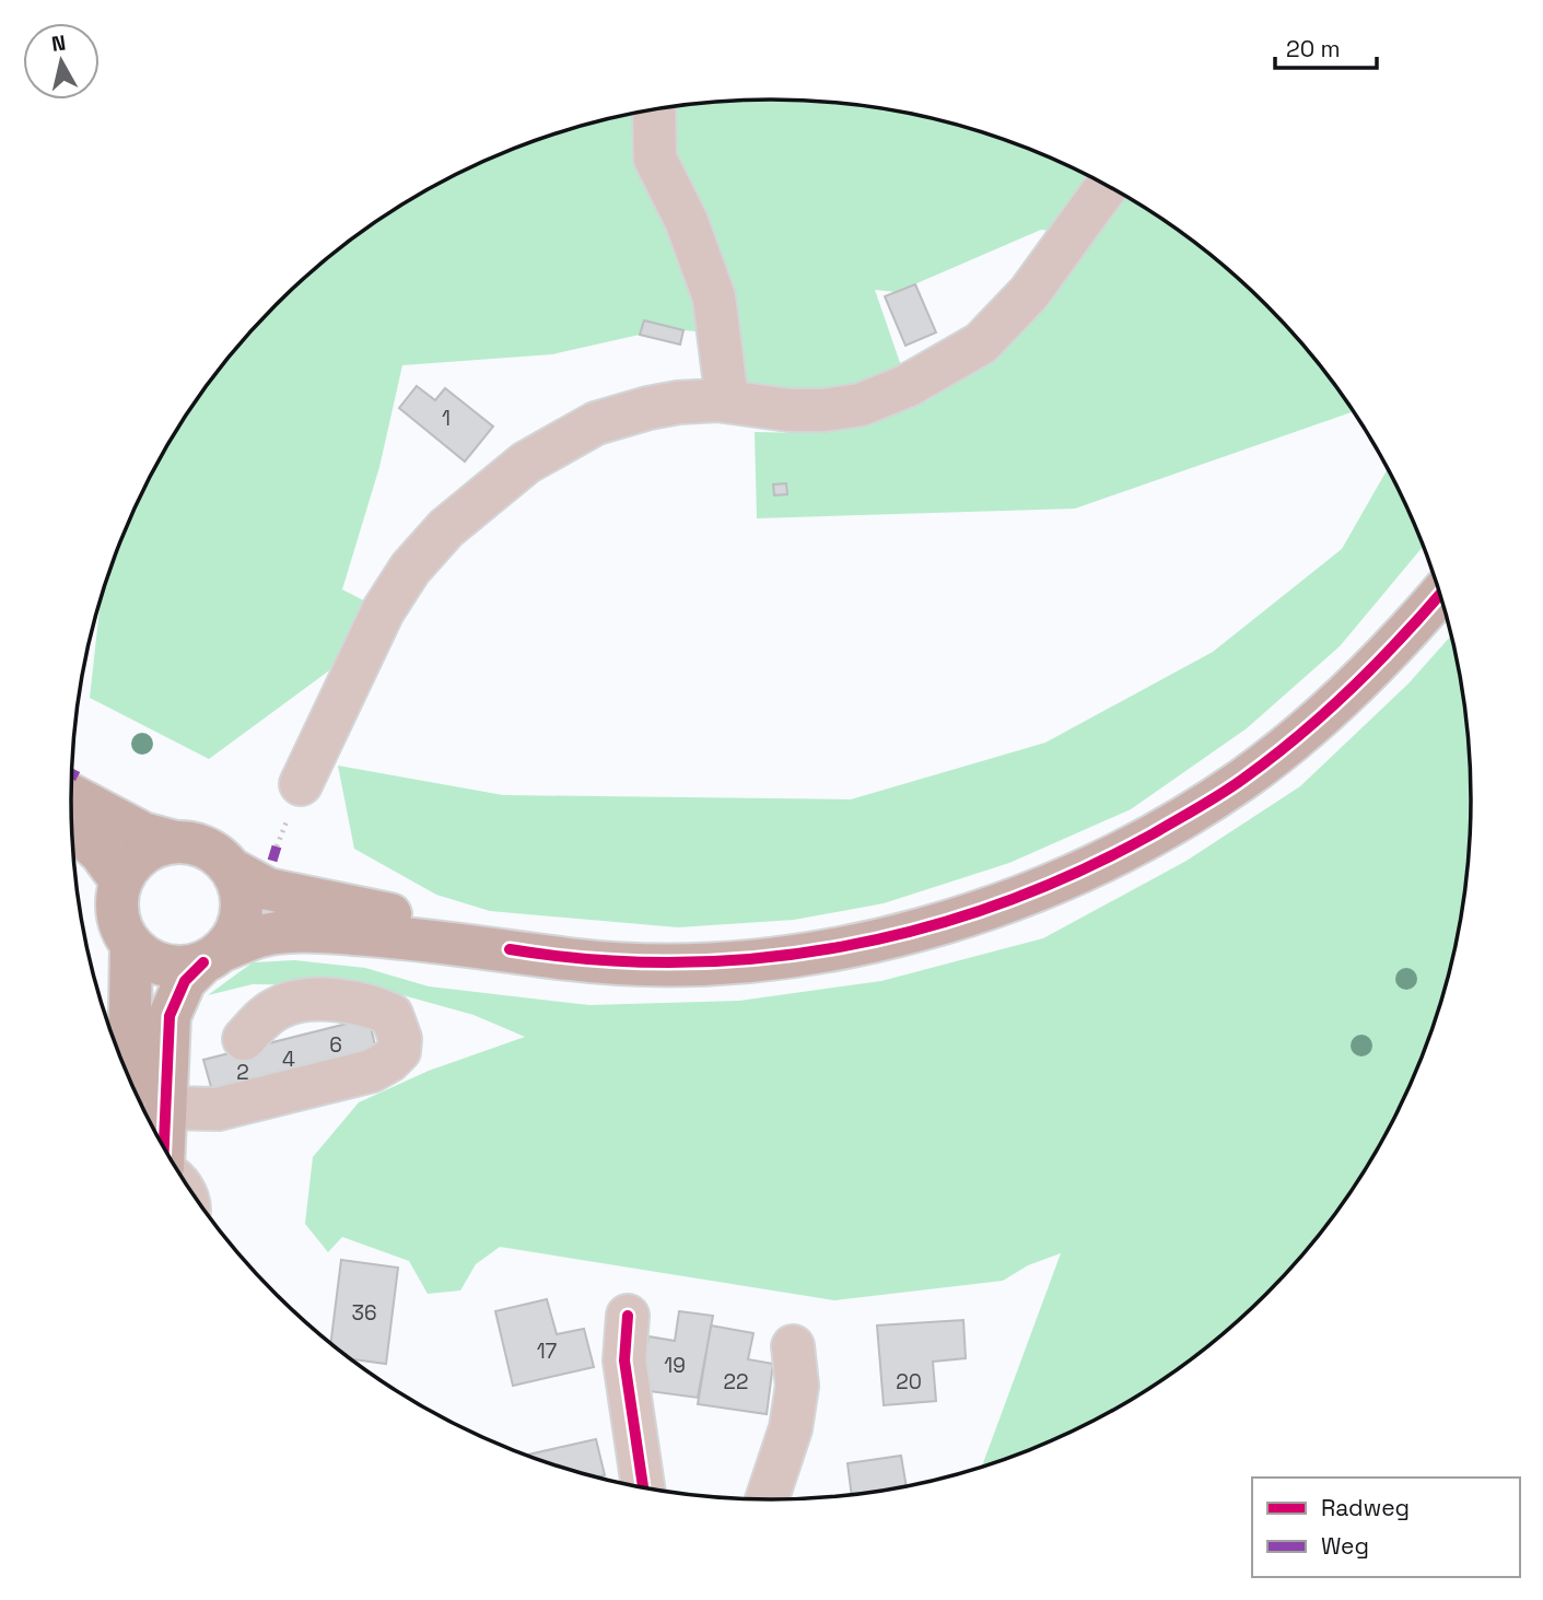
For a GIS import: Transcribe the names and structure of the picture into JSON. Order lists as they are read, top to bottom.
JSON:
{
  "house_numbers": [
    "1",
    "6",
    "4",
    "2",
    "36",
    "17",
    "19",
    "22",
    "20"
  ],
  "legend": ["Radweg", "Weg"],
  "scale_bar": "20 m",
  "north": "top"
}
